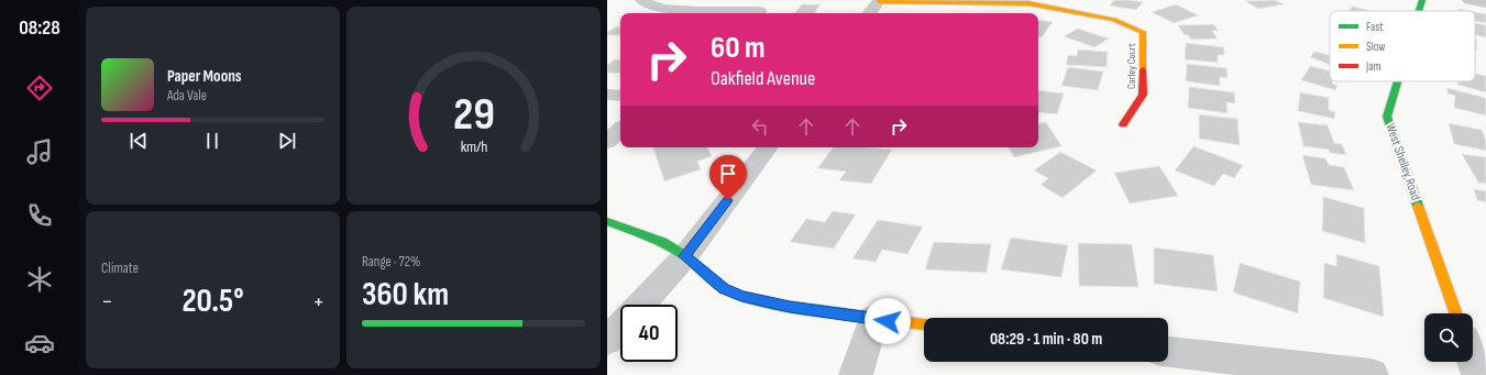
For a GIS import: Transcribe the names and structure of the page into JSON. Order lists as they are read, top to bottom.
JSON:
{
  "streets": {
    "street": ["Carley Court", "West Shelley Road"]
  },
  "legend": ["Fast", "Slow", "Jam"],
  "page": {
    "tabs": "08:28",
    "turn": ["60 m", "Oakfield Avenue"],
    "song": ["Paper Moons", "Ada Vale"],
    "tile": [
      "Climate",
      ["Range · 72%", "360 km"]
    ],
    "heat": ["−", "20.5°", "+"],
    "limit": "40",
    "trip": "08:29 · 1 min · 80 m",
    "gauge": ["29", "km/h"]
  }
}
